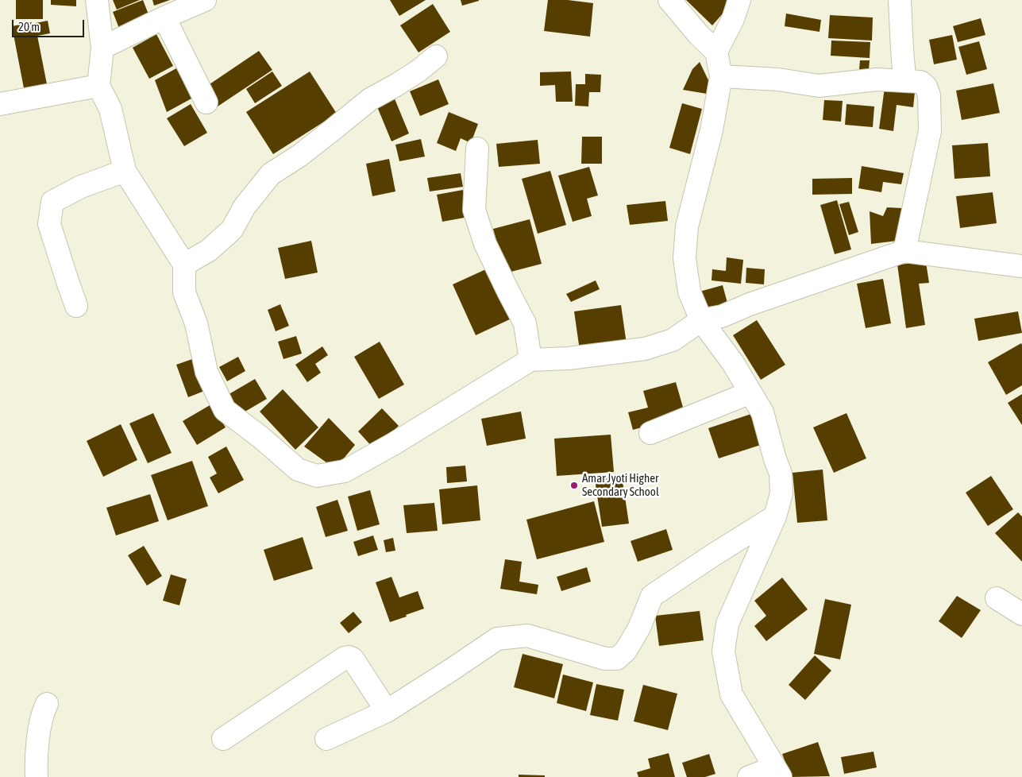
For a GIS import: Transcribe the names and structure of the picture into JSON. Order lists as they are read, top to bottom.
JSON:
{
  "places": ["Amar Jyoti Higher Secondary School"],
  "scale_bar": "20 m"
}
